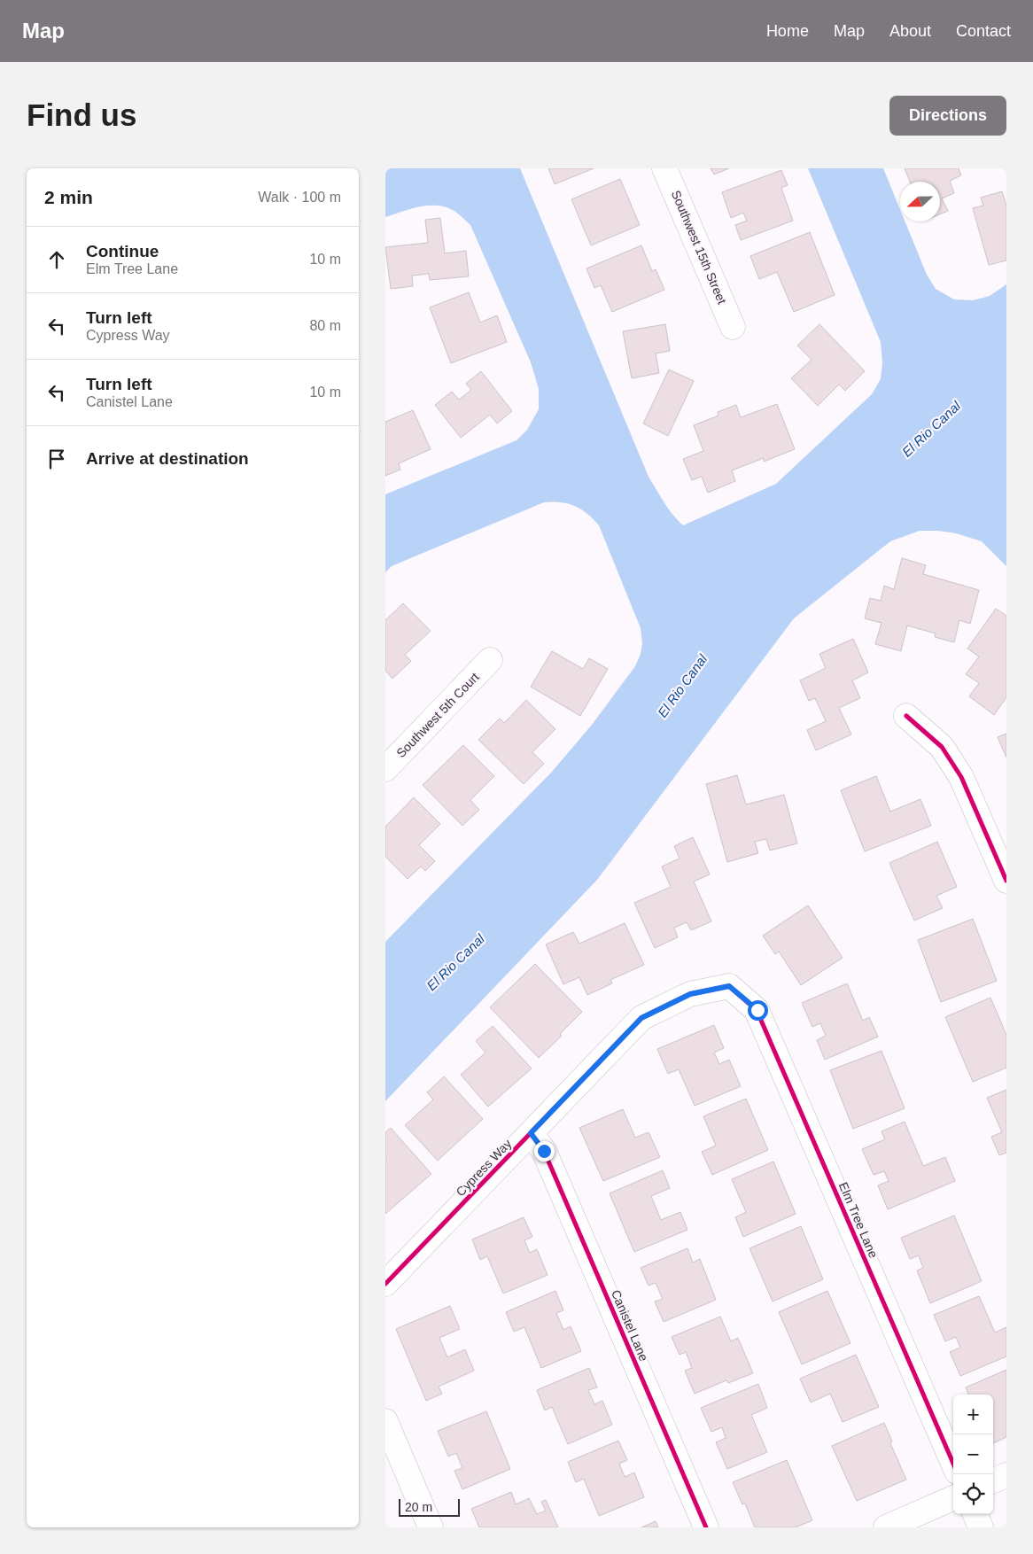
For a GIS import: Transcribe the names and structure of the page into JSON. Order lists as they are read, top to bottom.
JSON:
{
  "streets": {
    "street": [
      "Southwest 15th Street",
      "Southwest 5th Court",
      "Cypress Way",
      "Elm Tree Lane",
      "Canistel Lane"
    ]
  },
  "crossings": [
    ["Cypress Way", "Elm Tree Lane"],
    ["Cypress Way", "Canistel Lane"]
  ],
  "water": ["El Rio Canal"],
  "scale_bar": "20 m",
  "north": "left",
  "page": {
    "header": "Map",
    "nav": [
      "Home",
      "Map",
      "About",
      "Contact"
    ],
    "buttons": "Directions",
    "title": "Find us",
    "heading": ["2 min", "Walk · 100 m"],
    "list": [
      ["Continue", "Elm Tree Lane", "10 m"],
      ["Turn left", "Cypress Way", "80 m"],
      ["Turn left", "Canistel Lane", "10 m"],
      "Arrive at destination"
    ],
    "map_buttons": ["+", "−"],
    "scale": "20 m"
  }
}
